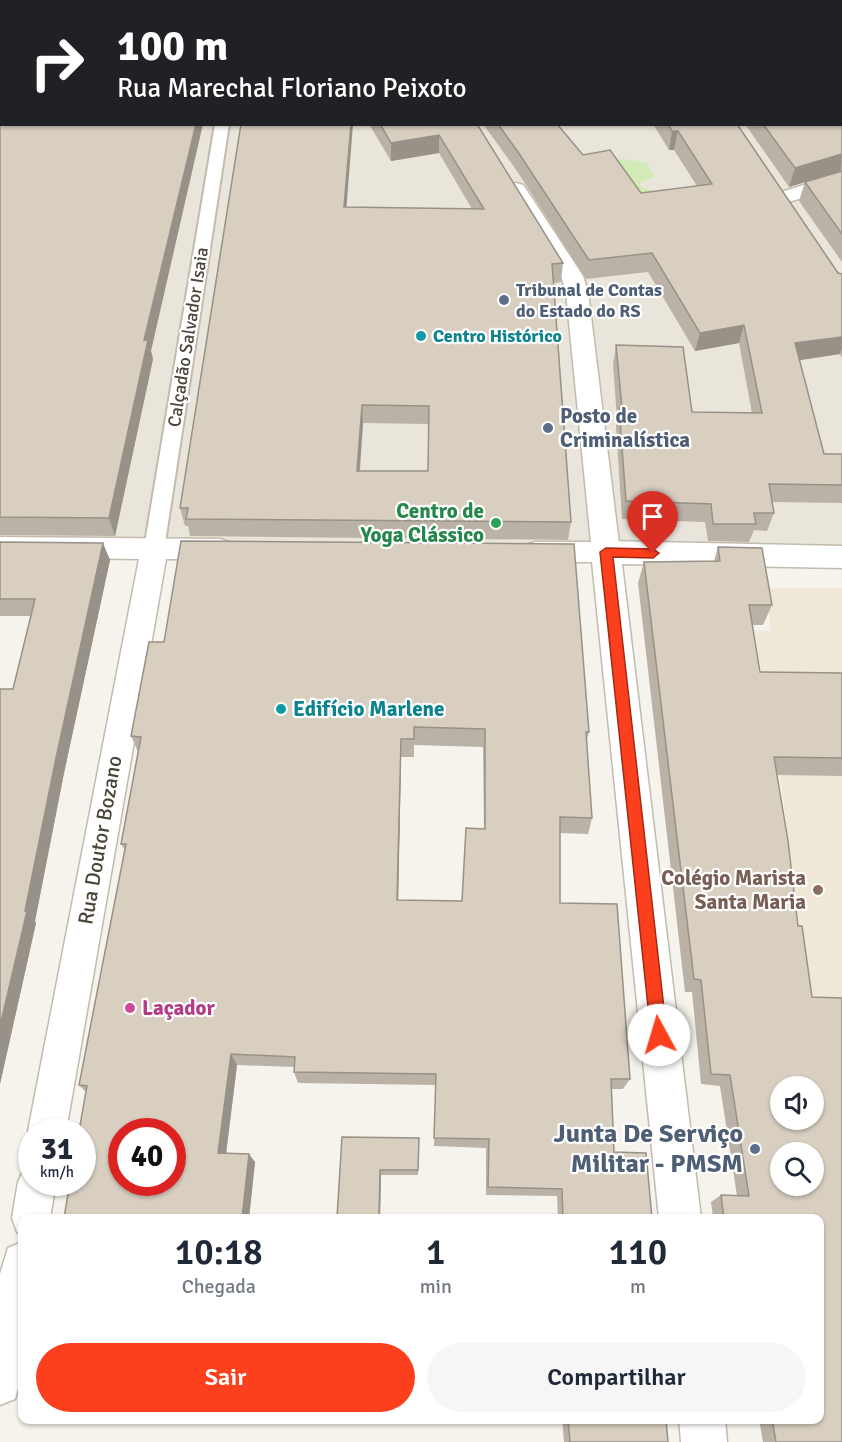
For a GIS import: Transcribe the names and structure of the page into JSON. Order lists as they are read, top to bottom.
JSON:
{
  "streets": {
    "street": ["Calçadão Salvador Isaia", "Rua Doutor Bozano"]
  },
  "crossings": [
    ["Calçadão Salvador Isaia", "Rua Doutor Bozano"]
  ],
  "places": [
    "Tribunal de Contas do Estado do RS",
    "Centro Histórico",
    "Posto de Criminalística",
    "Centro de Yoga Clássico",
    "Edifício Marlene",
    "Colégio Marista Santa Maria",
    "Laçador",
    "Junta De Serviço Militar - PMSM"
  ],
  "page": {
    "turn": ["100 m", "Rua Marechal Floriano Peixoto"],
    "speed": "31 km/h",
    "limit": "40",
    "eta": [
      "10:18",
      "Chegada",
      "1",
      "min",
      "110",
      "m"
    ],
    "buttons": ["Sair", "Compartilhar"]
  }
}
